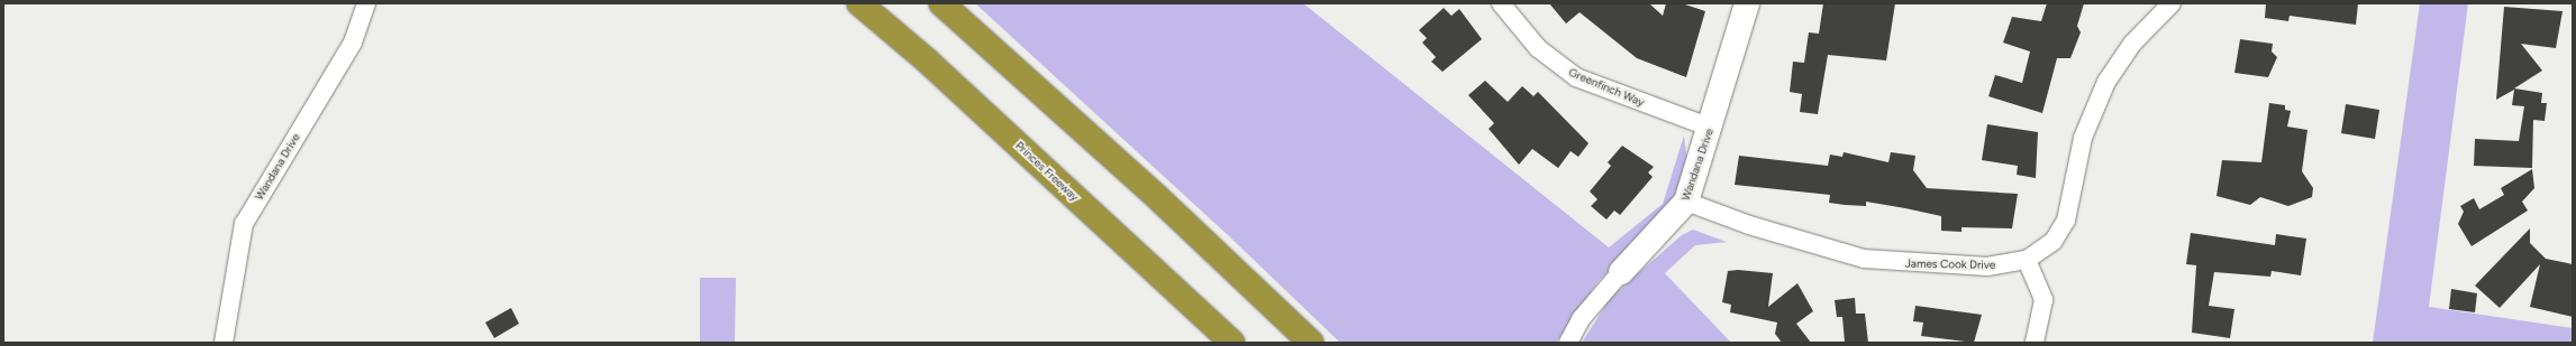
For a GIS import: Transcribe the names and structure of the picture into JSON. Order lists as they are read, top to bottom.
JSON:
{
  "streets": {
    "highway": ["Princes Freeway"],
    "street": ["Greenfinch Way", "Wandana Drive", "James Cook Drive"]
  },
  "crossings": [
    ["Greenfinch Way", "Wandana Drive"],
    ["Wandana Drive", "James Cook Drive"]
  ]
}
